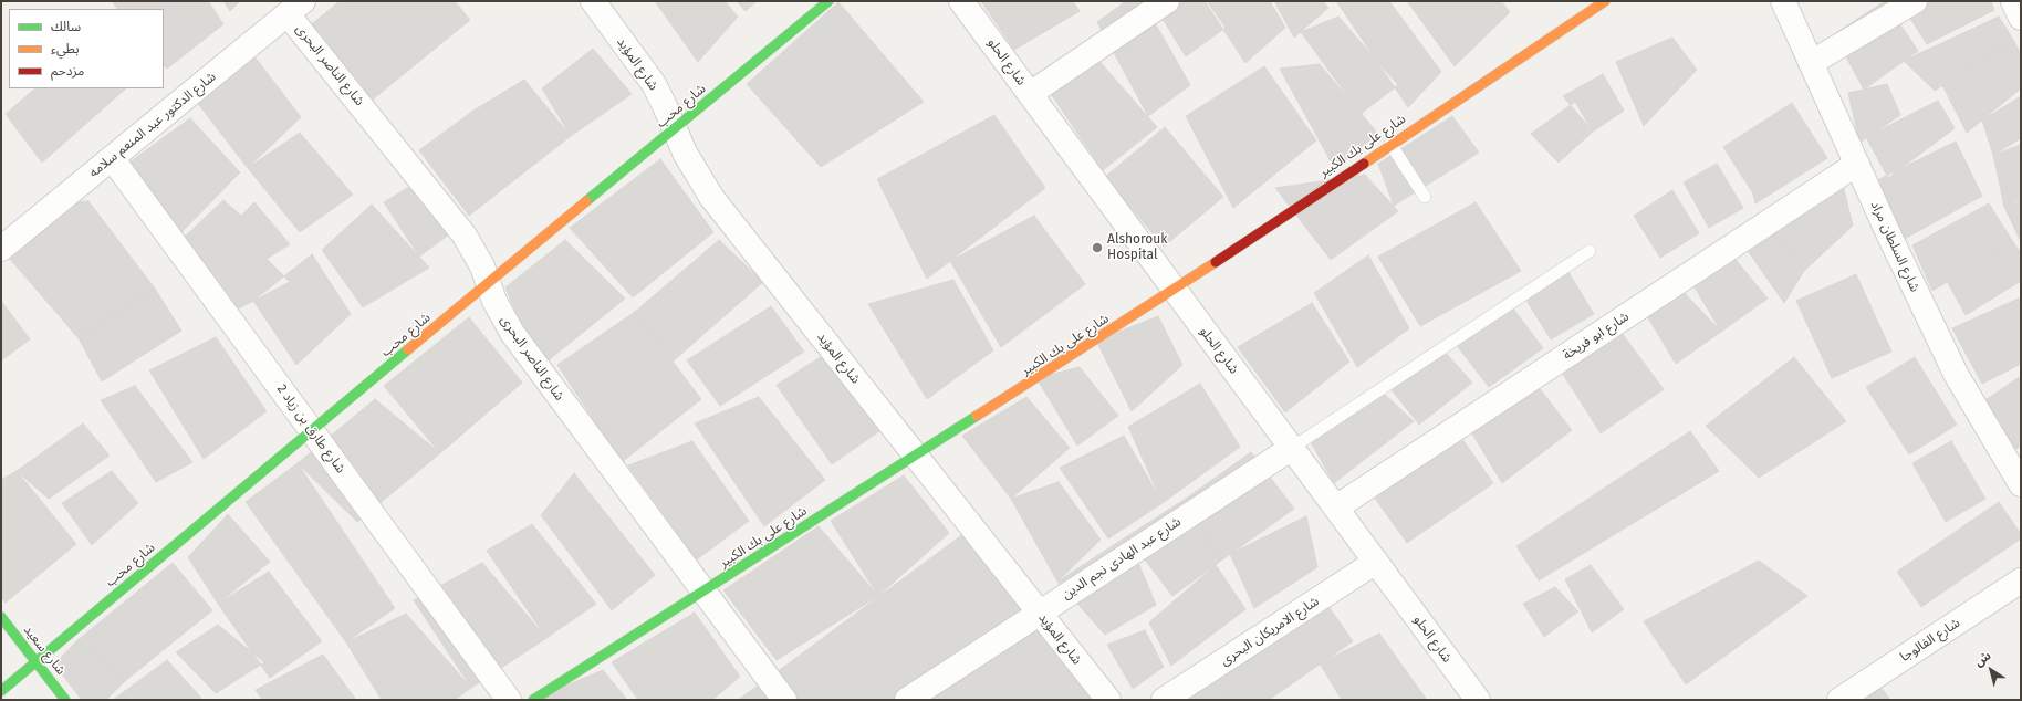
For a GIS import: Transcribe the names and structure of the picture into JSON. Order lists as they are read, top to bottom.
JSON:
{
  "streets": {
    "street": [
      "شارع الحلو",
      "شارع المؤيد",
      "شارع الناصر البحرى",
      "شارع محب",
      "شارع الدكتور عبد المنعم سلامه",
      "شارع على بك الكبير",
      "شارع السلطان مراد",
      "شارع ابو فريخة",
      "شارع طارق بن زياد 2",
      "شارع عبد الهادى نجم الدين",
      "شارع الامريكان البحرى",
      "شارع الفالوجا",
      "شارع سعيد"
    ]
  },
  "crossings": [
    ["شارع الحلو", "شارع على بك الكبير"],
    ["شارع الحلو", "شارع ابو فريخة"],
    ["شارع الحلو", "شارع عبد الهادى نجم الدين"],
    ["شارع الحلو", "شارع الامريكان البحرى"],
    ["شارع المؤيد", "شارع محب"],
    ["شارع المؤيد", "شارع على بك الكبير"],
    ["شارع المؤيد", "شارع عبد الهادى نجم الدين"],
    ["شارع الناصر البحرى", "شارع محب"],
    ["شارع الناصر البحرى", "شارع الدكتور عبد المنعم سلامه"],
    ["شارع الناصر البحرى", "شارع على بك الكبير"],
    ["شارع محب", "شارع طارق بن زياد 2"],
    ["شارع محب", "شارع سعيد"],
    ["شارع الدكتور عبد المنعم سلامه", "شارع طارق بن زياد 2"],
    ["شارع السلطان مراد", "شارع ابو فريخة"]
  ],
  "places": ["Alshorouk Hospital"],
  "legend": ["سالك", "بطيء", "مزدحم"],
  "north": "top left"
}
